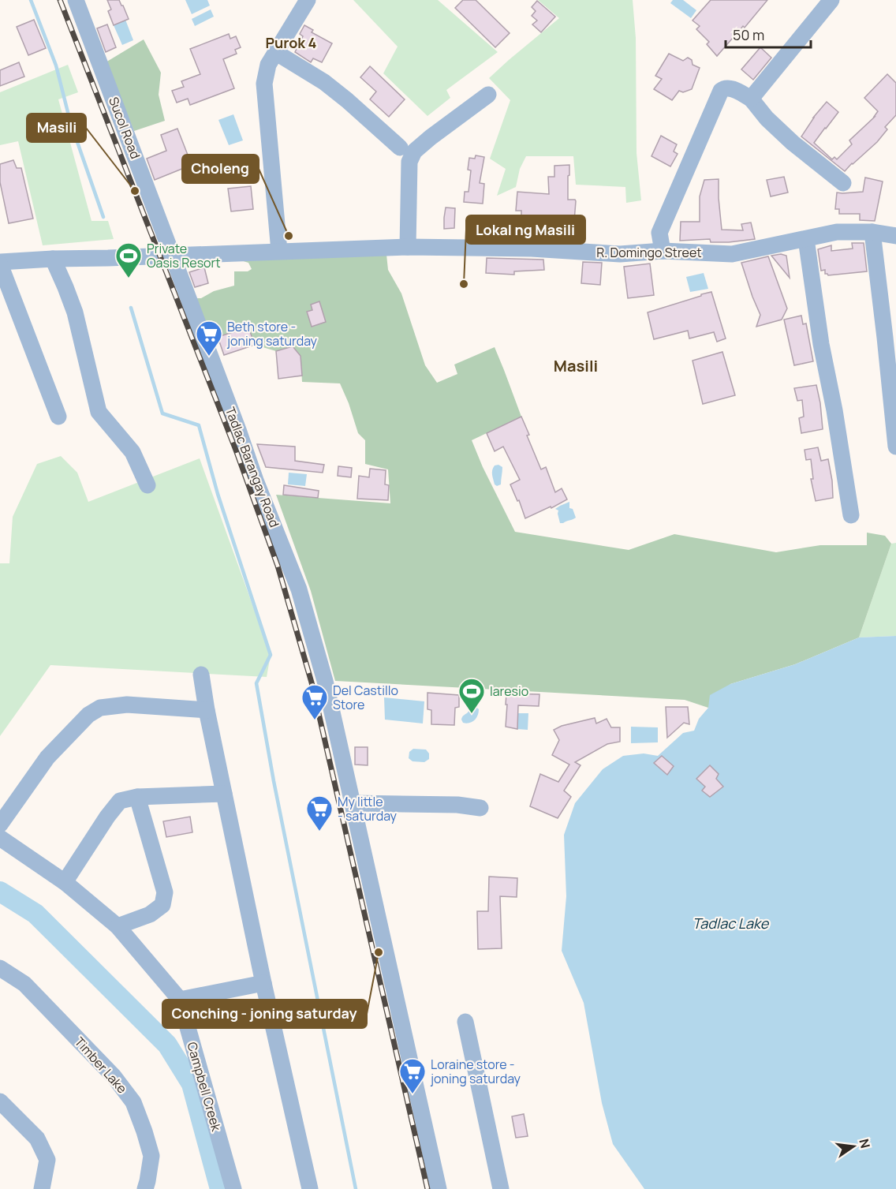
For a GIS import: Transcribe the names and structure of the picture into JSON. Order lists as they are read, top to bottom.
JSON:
{
  "streets": {
    "street": [
      "Sucol Road",
      "R. Domingo Street",
      "Tadlac Barangay Road",
      "Timber Lake",
      "Campbell Creek"
    ]
  },
  "crossings": [
    ["Sucol Road", "R. Domingo Street"],
    ["Sucol Road", "Tadlac Barangay Road"],
    ["R. Domingo Street", "Tadlac Barangay Road"]
  ],
  "districts": ["Purok 4", "Masili"],
  "water": ["Tadlac Lake"],
  "places": {
    "other": [
      "Masili",
      "Choleng",
      "Lokal ng Masili",
      "Conching - joning saturday"
    ],
    "sports": ["Private Oasis Resort", "laresio"],
    "supermarket": [
      "Beth store - joning saturday",
      "Del Castillo Store",
      "My little - saturday",
      "Loraine store - joning saturday"
    ]
  },
  "scale_bar": "50 m",
  "north": "right"
}
